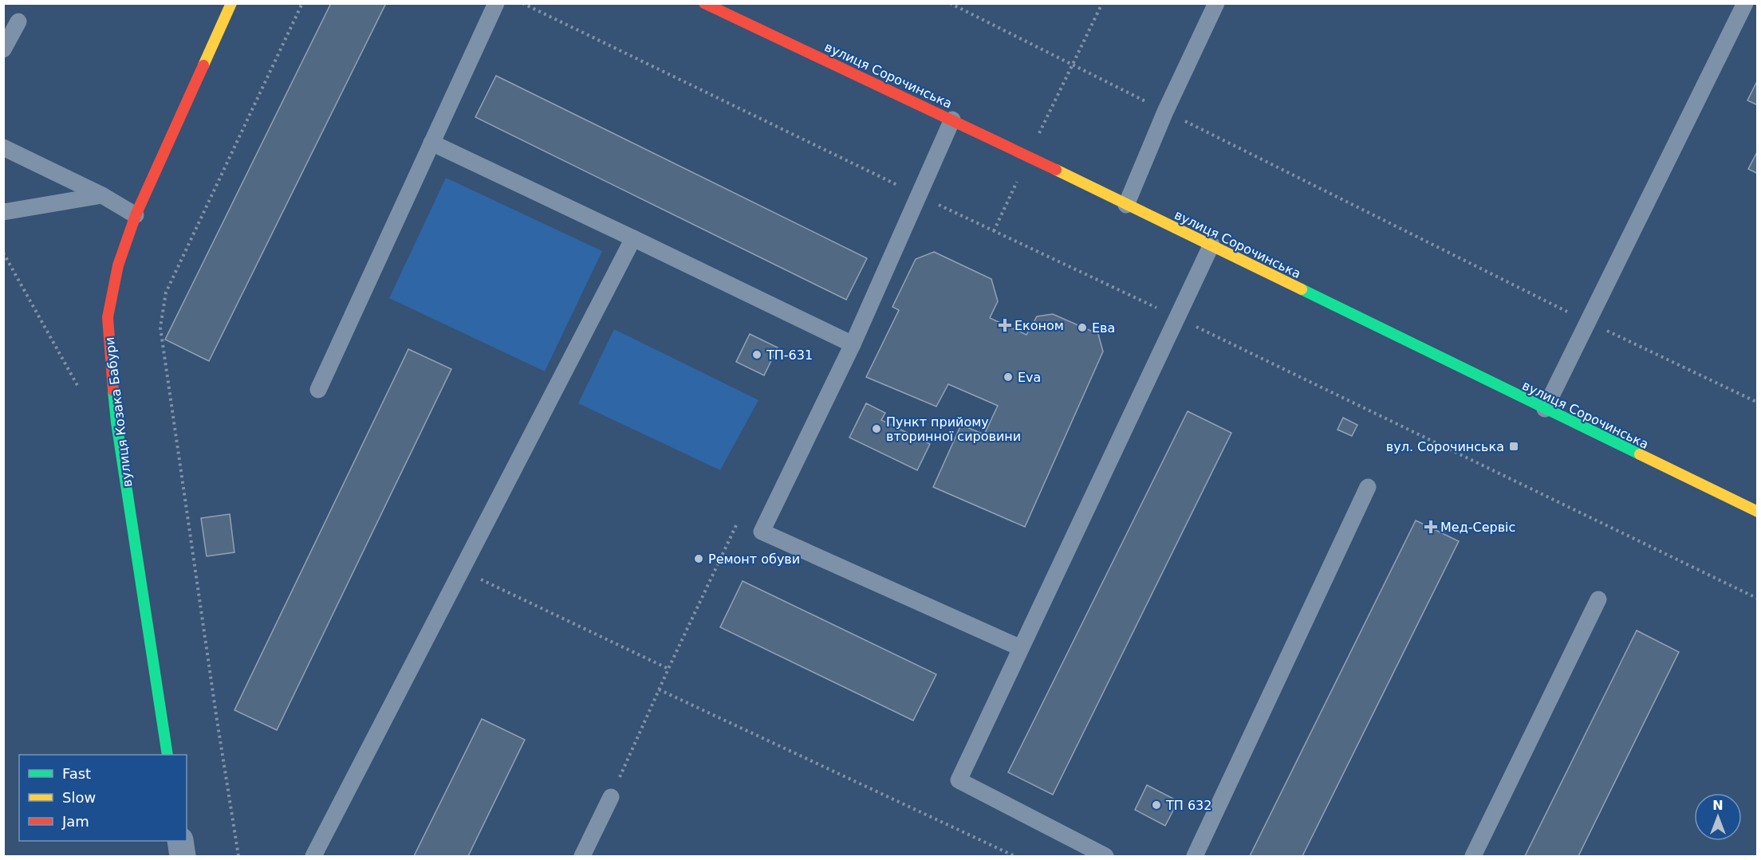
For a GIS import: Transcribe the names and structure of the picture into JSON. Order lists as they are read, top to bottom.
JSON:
{
  "streets": {
    "main road": ["вулиця Сорочинська", "вулиця Козака Бабури"]
  },
  "places": {
    "health": ["Економ", "Мед-Сервіс"],
    "other": [
      "Ева",
      "ТП-631",
      "Eva",
      "Пункт прийому вторинної сировини",
      "Ремонт обуви",
      "ТП 632"
    ],
    "transit": ["вул. Сорочинська"]
  },
  "legend": ["Fast", "Slow", "Jam"],
  "north": "top"
}
